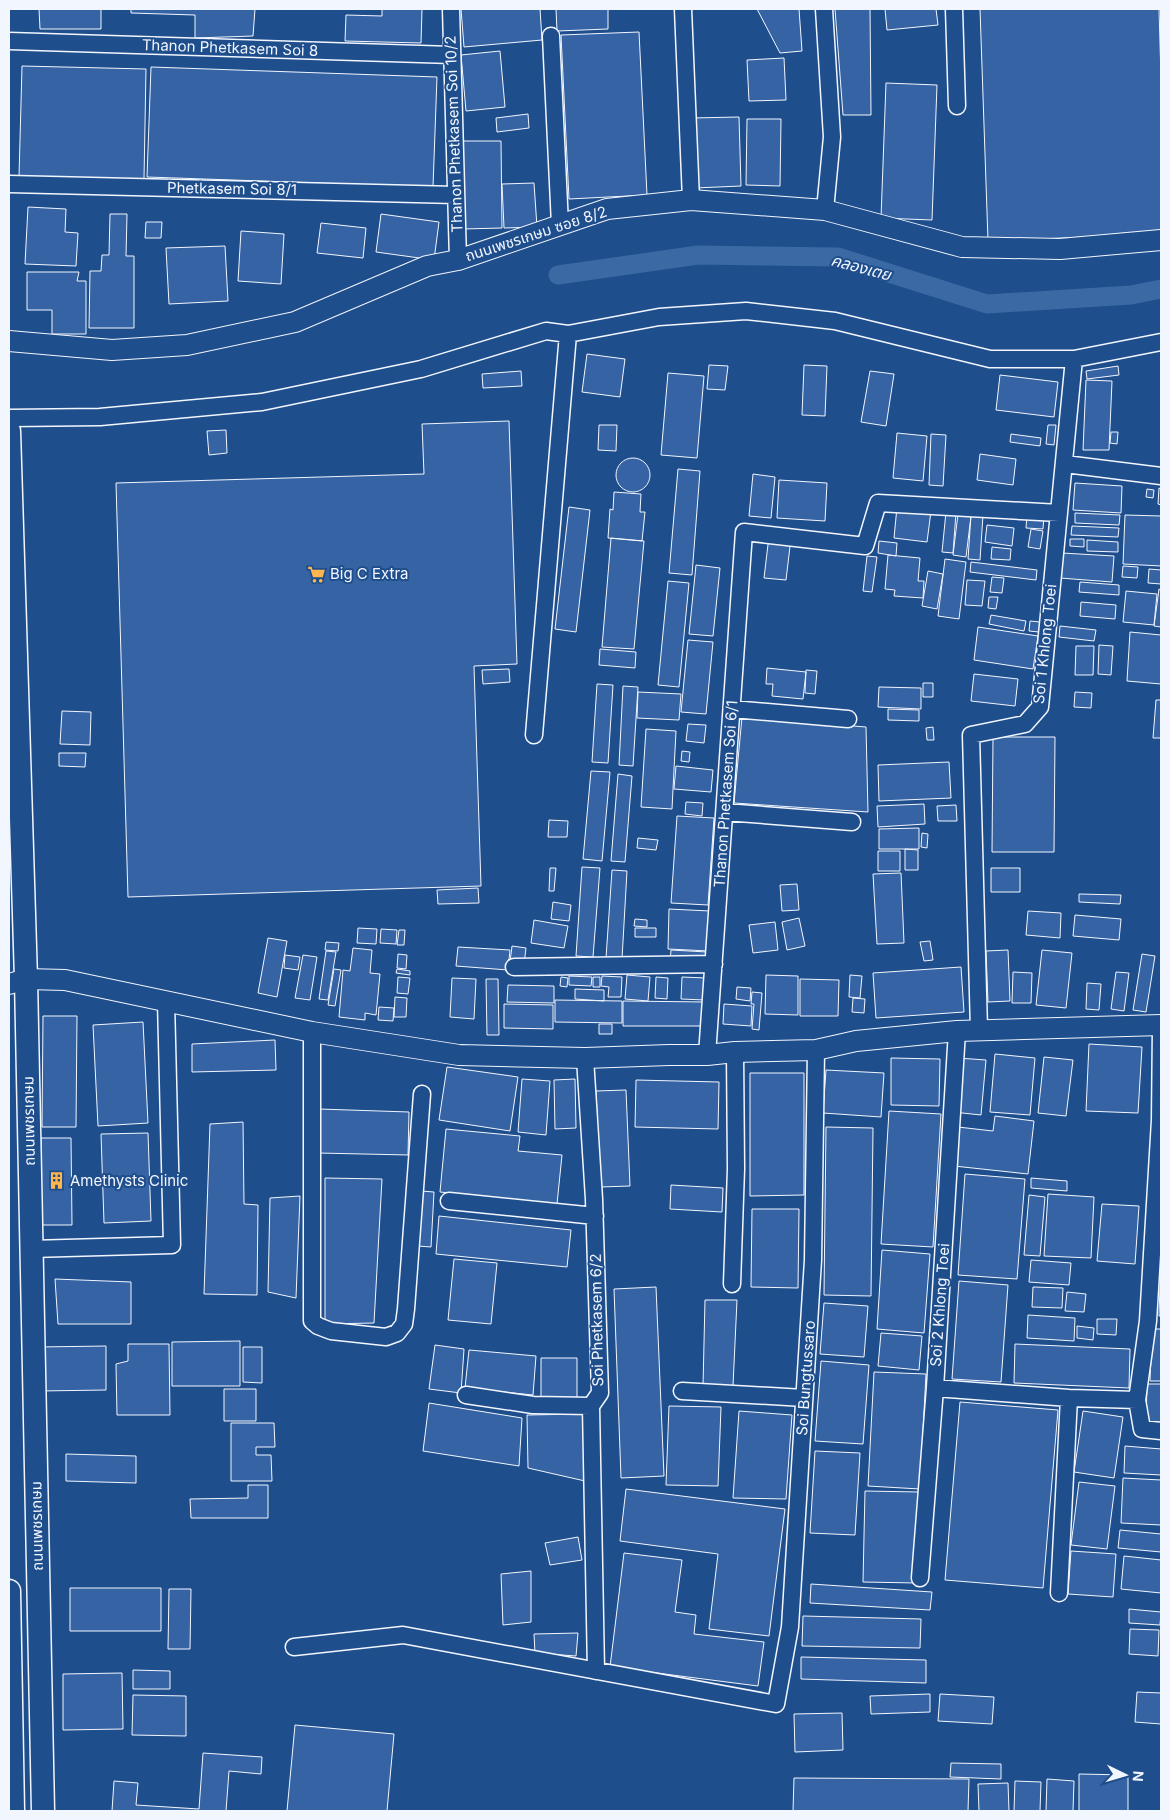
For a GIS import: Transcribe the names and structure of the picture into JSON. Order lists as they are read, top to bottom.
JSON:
{
  "streets": {
    "main road": ["ถนนเพชรเกษม"],
    "street": [
      "Thanon Phetkasem Soi 8",
      "Thanon Phetkasem Soi 10/2",
      "Phetkasem Soi 8/1",
      "ถนนเพชรเกษม ซอย 8/2",
      "Soi 1 Khlong Toei",
      "Thanon Phetkasem Soi 6/1",
      "Soi 2 Khlong Toei",
      "Soi Phetkasem 6/2",
      "Soi Bungtussaro"
    ]
  },
  "crossings": [
    ["Thanon Phetkasem Soi 8", "Thanon Phetkasem Soi 10/2"],
    ["Thanon Phetkasem Soi 10/2", "Phetkasem Soi 8/1"],
    ["Thanon Phetkasem Soi 10/2", "ถนนเพชรเกษม ซอย 8/2"],
    ["Soi 1 Khlong Toei", "Thanon Phetkasem Soi 6/1"],
    ["Soi Phetkasem 6/2", "Soi Bungtussaro"]
  ],
  "water": ["คลองเตย"],
  "places": {
    "supermarket": ["Big C Extra"],
    "building": ["Amethysts Clinic"]
  },
  "north": "right"
}
